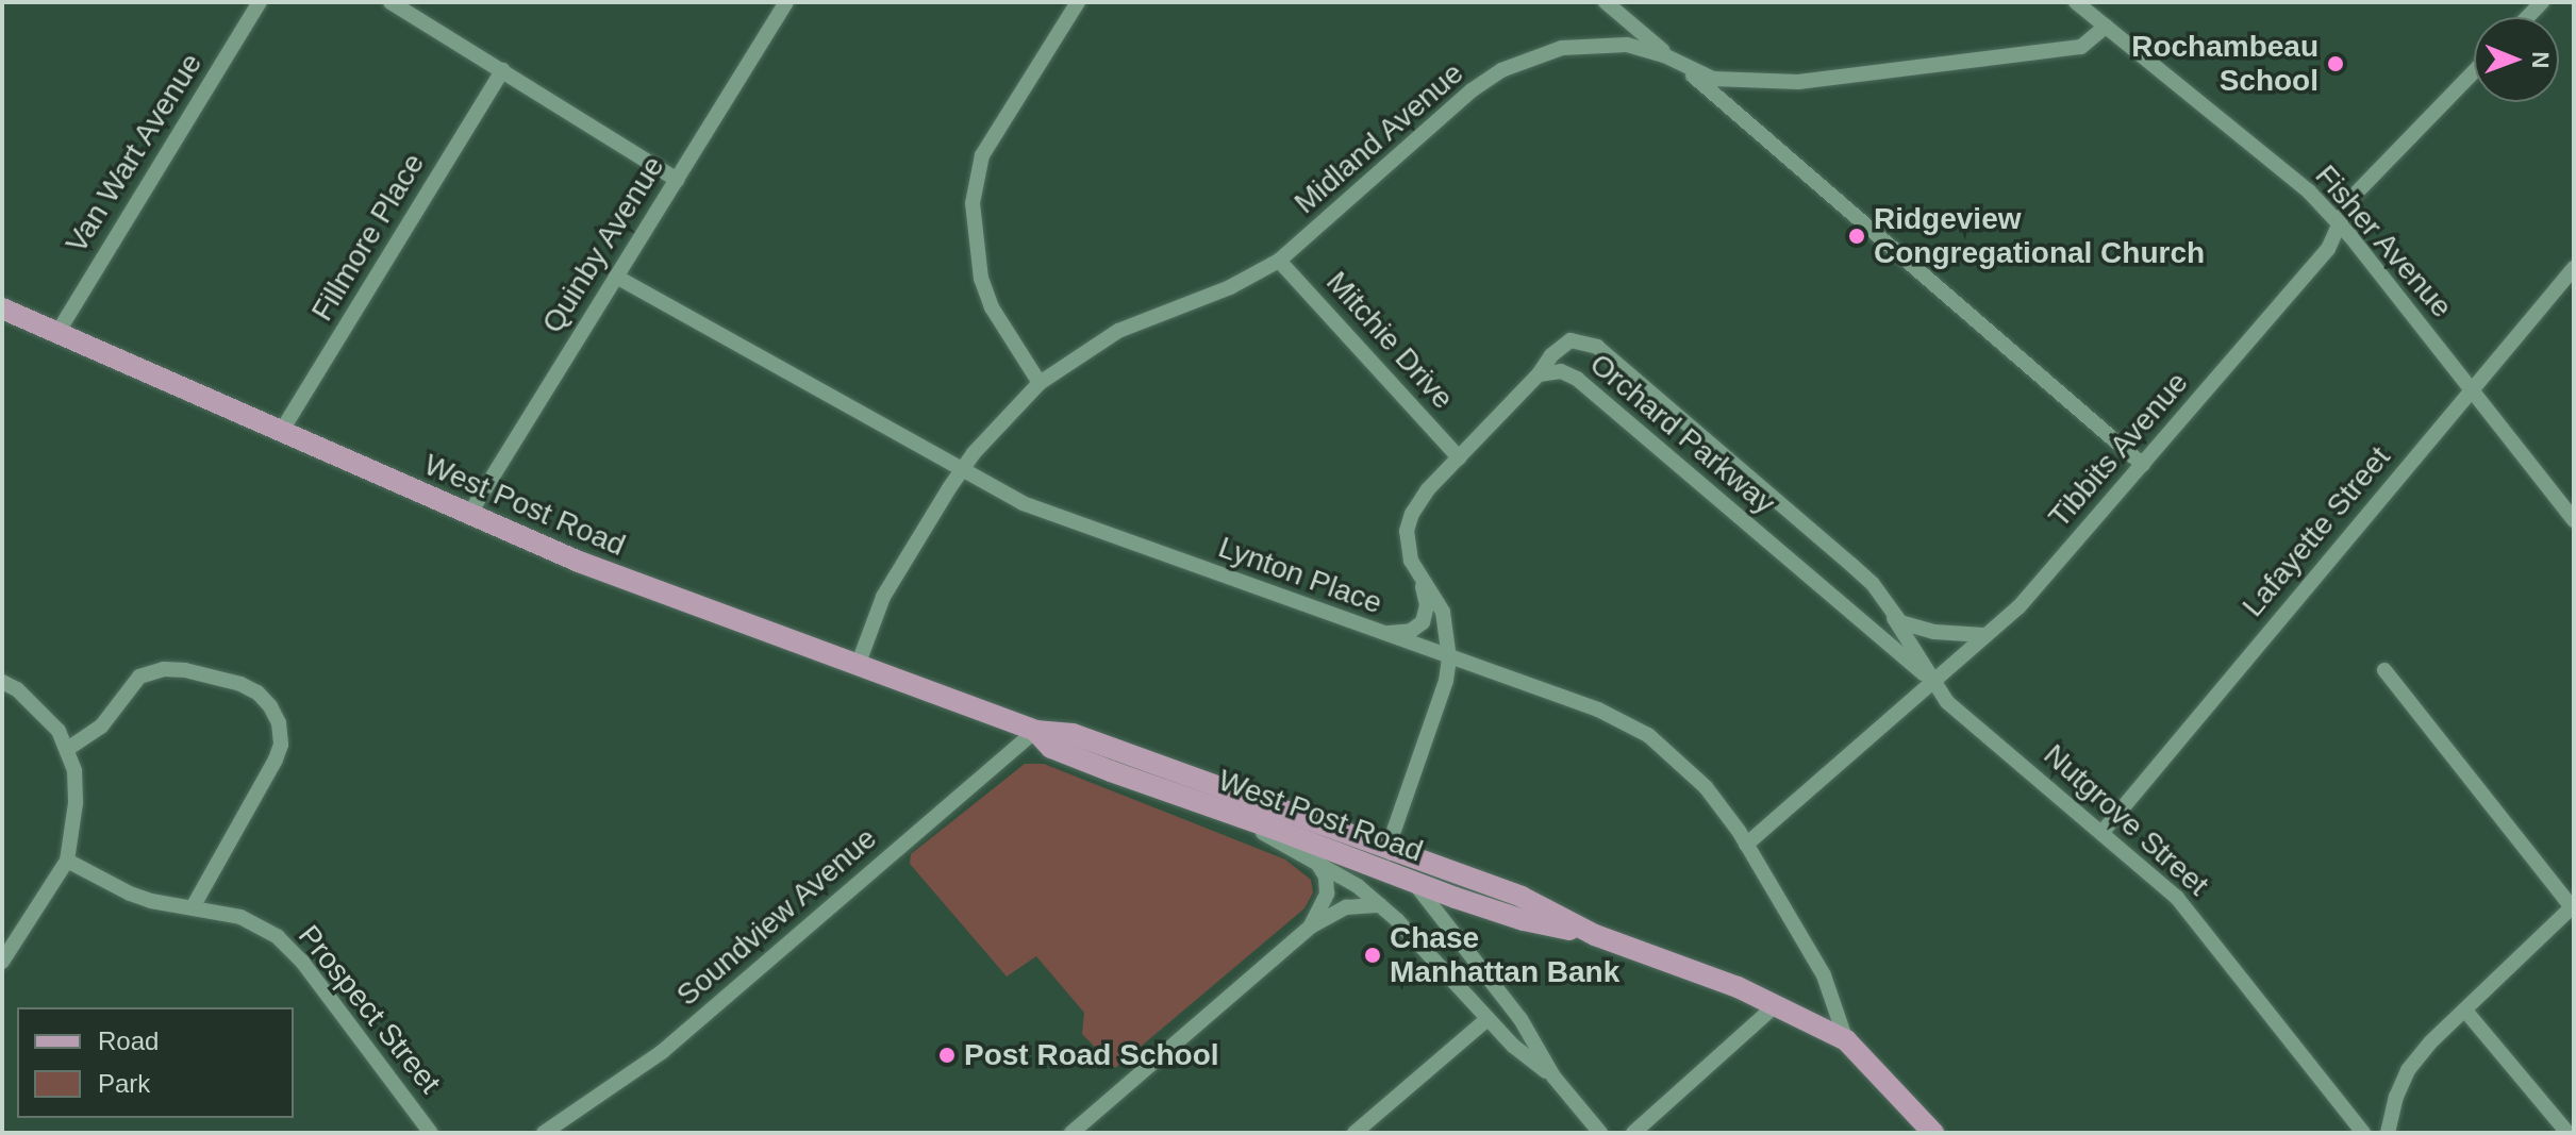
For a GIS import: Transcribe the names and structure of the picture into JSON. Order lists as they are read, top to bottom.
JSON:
{
  "streets": {
    "main road": ["West Post Road"],
    "street": [
      "Midland Avenue",
      "Van Wart Avenue",
      "Fillmore Place",
      "Fisher Avenue",
      "Quinby Avenue",
      "Mitchie Drive",
      "Orchard Parkway",
      "Tibbits Avenue",
      "Lafayette Street",
      "Lynton Place",
      "Nutgrove Street",
      "Soundview Avenue",
      "Prospect Street"
    ]
  },
  "crossings": [
    ["Midland Avenue", "Fisher Avenue"],
    ["Midland Avenue", "Mitchie Drive"],
    ["Midland Avenue", "West Post Road"],
    ["Midland Avenue", "Lynton Place"],
    ["Van Wart Avenue", "West Post Road"],
    ["Fillmore Place", "West Post Road"],
    ["Fisher Avenue", "Tibbits Avenue"],
    ["Fisher Avenue", "Lafayette Street"],
    ["Quinby Avenue", "West Post Road"],
    ["Quinby Avenue", "Lynton Place"],
    ["Orchard Parkway", "Tibbits Avenue"],
    ["Orchard Parkway", "Nutgrove Street"],
    ["Tibbits Avenue", "Lynton Place"],
    ["Tibbits Avenue", "Nutgrove Street"],
    ["West Post Road", "Lynton Place"],
    ["West Post Road", "Soundview Avenue"],
    ["Lafayette Street", "Nutgrove Street"]
  ],
  "places": [
    "Rochambeau School",
    "Ridgeview Congregational Church",
    "Chase Manhattan Bank",
    "Post Road School"
  ],
  "legend": ["Road", "Park"],
  "north": "right"
}
